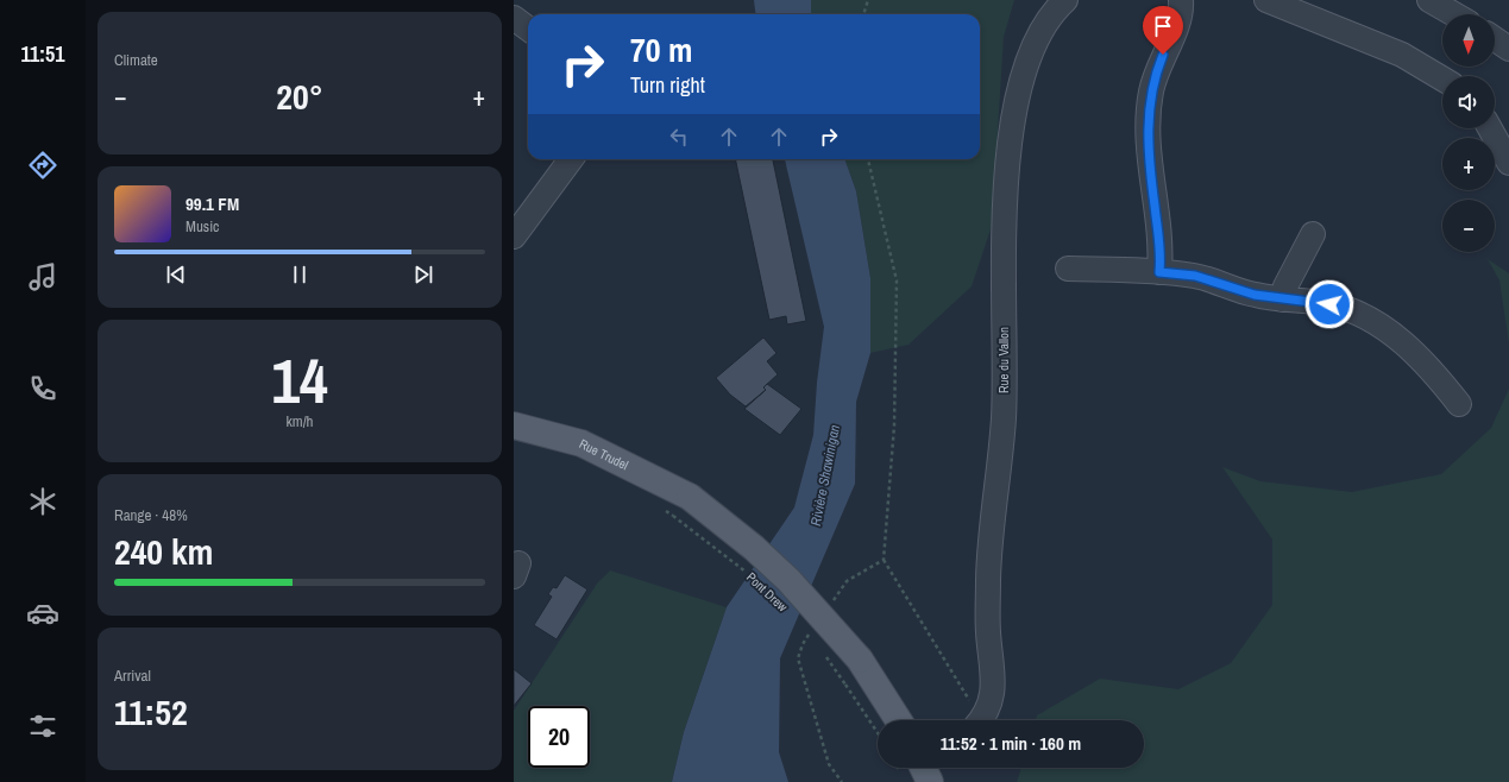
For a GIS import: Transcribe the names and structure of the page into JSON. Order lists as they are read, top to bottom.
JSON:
{
  "streets": {
    "main road": ["Rue Trudel", "Pont Drew"],
    "street": ["Rue du Vallon"]
  },
  "crossings": [
    ["Rue Trudel", "Pont Drew"]
  ],
  "water": ["Rivière Shawinigan"],
  "north": "bottom",
  "page": {
    "tabs": "11:51",
    "tile": [
      "Climate",
      ["14", "km/h"],
      ["Range · 48%", "240 km"],
      ["Arrival", "11:52"]
    ],
    "map_buttons": ["+", "−"],
    "turn": ["70 m", "Turn right"],
    "heat": ["−", "20°", "+"],
    "song": ["99.1 FM", "Music"],
    "limit": "20",
    "trip": "11:52 · 1 min · 160 m"
  }
}
